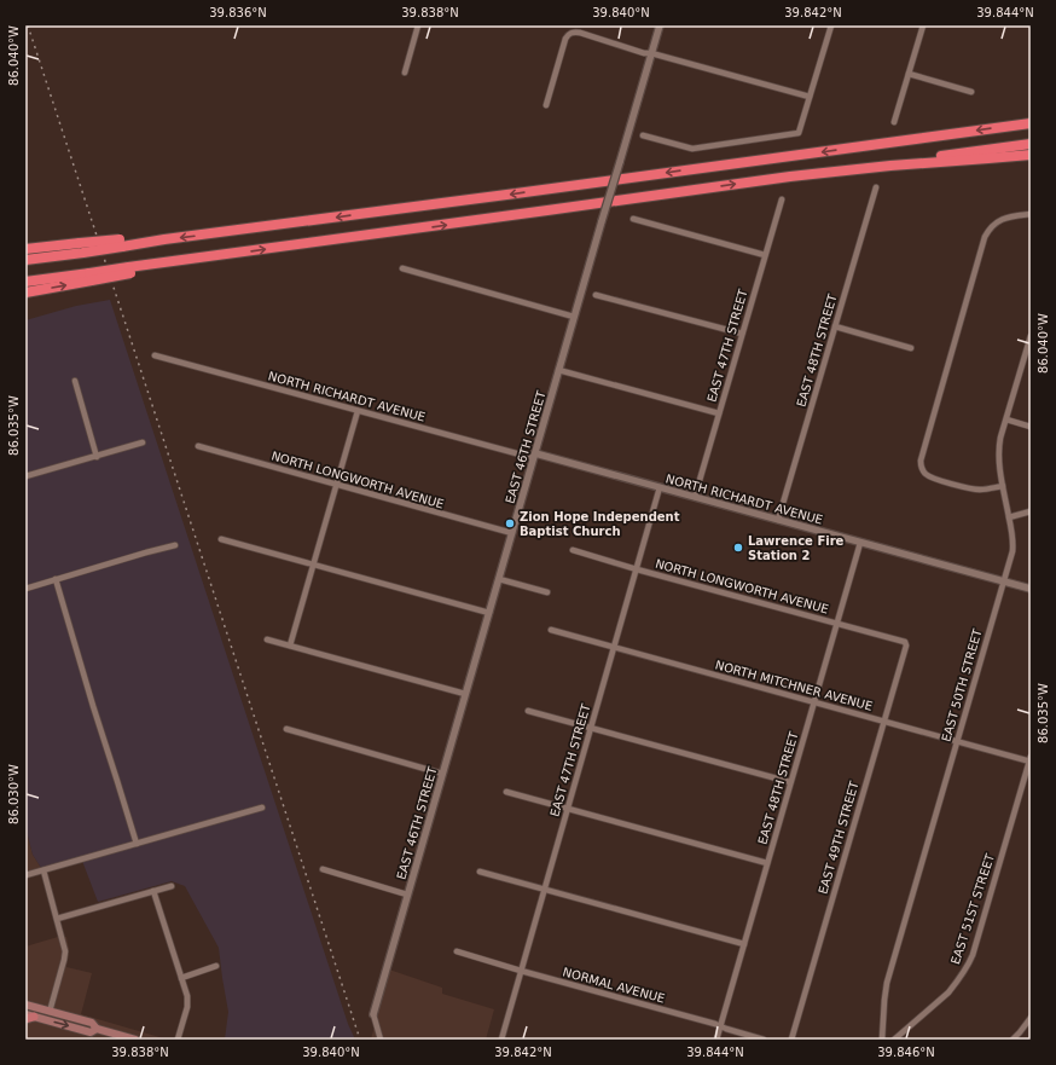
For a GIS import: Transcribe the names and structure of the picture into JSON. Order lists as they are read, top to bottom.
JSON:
{
  "streets": {
    "street": [
      "EAST 47TH STREET",
      "EAST 48TH STREET",
      "NORTH RICHARDT AVENUE",
      "EAST 46TH STREET",
      "NORTH LONGWORTH AVENUE",
      "NORTH MITCHNER AVENUE",
      "EAST 50TH STREET",
      "EAST 49TH STREET",
      "EAST 51ST STREET",
      "NORMAL AVENUE"
    ]
  },
  "crossings": [
    ["EAST 47TH STREET", "NORTH RICHARDT AVENUE"],
    ["EAST 47TH STREET", "NORTH LONGWORTH AVENUE"],
    ["EAST 47TH STREET", "NORTH MITCHNER AVENUE"],
    ["EAST 47TH STREET", "NORMAL AVENUE"],
    ["EAST 48TH STREET", "NORTH RICHARDT AVENUE"],
    ["EAST 48TH STREET", "NORTH LONGWORTH AVENUE"],
    ["EAST 48TH STREET", "NORTH MITCHNER AVENUE"],
    ["EAST 48TH STREET", "NORMAL AVENUE"],
    ["NORTH RICHARDT AVENUE", "EAST 46TH STREET"],
    ["NORTH RICHARDT AVENUE", "EAST 50TH STREET"],
    ["EAST 46TH STREET", "NORTH LONGWORTH AVENUE"],
    ["NORTH LONGWORTH AVENUE", "EAST 49TH STREET"],
    ["NORTH MITCHNER AVENUE", "EAST 50TH STREET"],
    ["NORTH MITCHNER AVENUE", "EAST 49TH STREET"],
    ["NORTH MITCHNER AVENUE", "EAST 51ST STREET"]
  ],
  "places": ["Zion Hope Independent Baptist Church", "Lawrence Fire Station 2"],
  "coordinates": [
    "39.836°N",
    "39.838°N",
    "39.840°N",
    "39.842°N",
    "39.844°N",
    "86.040°W",
    "86.035°W",
    "86.030°W",
    "39.846°N"
  ]
}
